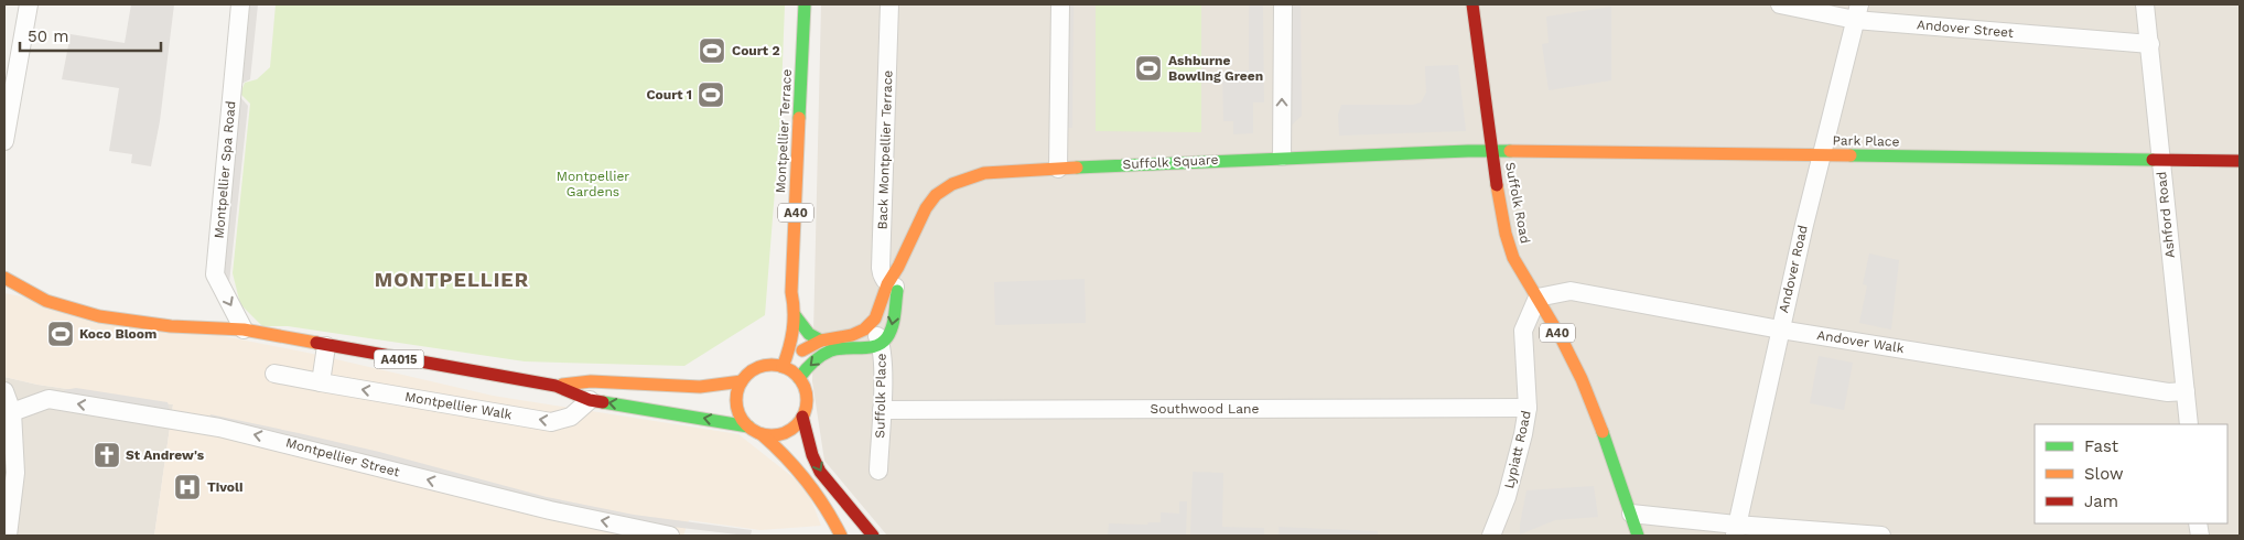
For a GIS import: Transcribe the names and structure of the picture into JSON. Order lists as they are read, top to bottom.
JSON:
{
  "streets": {
    "main road": [
      "Montpellier Terrace",
      "Park Place",
      "Suffolk Square",
      "Suffolk Road",
      "A40",
      "A4015"
    ],
    "street": [
      "Andover Street",
      "Back Montpellier Terrace",
      "Montpellier Spa Road",
      "Ashford Road",
      "Andover Road",
      "Andover Walk",
      "Suffolk Place",
      "Montpellier Walk",
      "Southwood Lane",
      "Lypiatt Road",
      "Montpellier Street"
    ]
  },
  "crossings": [
    ["Andover Street", "Ashford Road"],
    ["Andover Street", "Andover Road"],
    ["Montpellier Terrace", "A4015"],
    ["Park Place", "Suffolk Square"],
    ["Park Place", "Suffolk Road"],
    ["Park Place", "Ashford Road"],
    ["Park Place", "Andover Road"],
    ["Back Montpellier Terrace", "Suffolk Square"],
    ["Suffolk Square", "Suffolk Road"],
    ["Suffolk Square", "Suffolk Place"],
    ["Montpellier Spa Road", "A4015"],
    ["Suffolk Road", "A40"],
    ["Suffolk Road", "Andover Walk"],
    ["Suffolk Road", "Lypiatt Road"],
    ["Ashford Road", "Andover Walk"],
    ["Andover Road", "Andover Walk"],
    ["Andover Walk", "Lypiatt Road"],
    ["A4015", "Montpellier Walk"],
    ["Suffolk Place", "Southwood Lane"],
    ["Southwood Lane", "Lypiatt Road"]
  ],
  "one_way": ["Montpellier Spa Road", "Montpellier Walk", "Montpellier Street"],
  "districts": ["MONTPELLIER"],
  "parks": ["Montpellier Gardens"],
  "places": {
    "sports": [
      "Court 2",
      "Ashburne Bowling Green",
      "Court 1",
      "Koco Bloom"
    ],
    "church": ["St Andrew's"],
    "hospital": ["Tivoli"]
  },
  "legend": ["Fast", "Slow", "Jam"],
  "scale_bar": "50 m"
}
